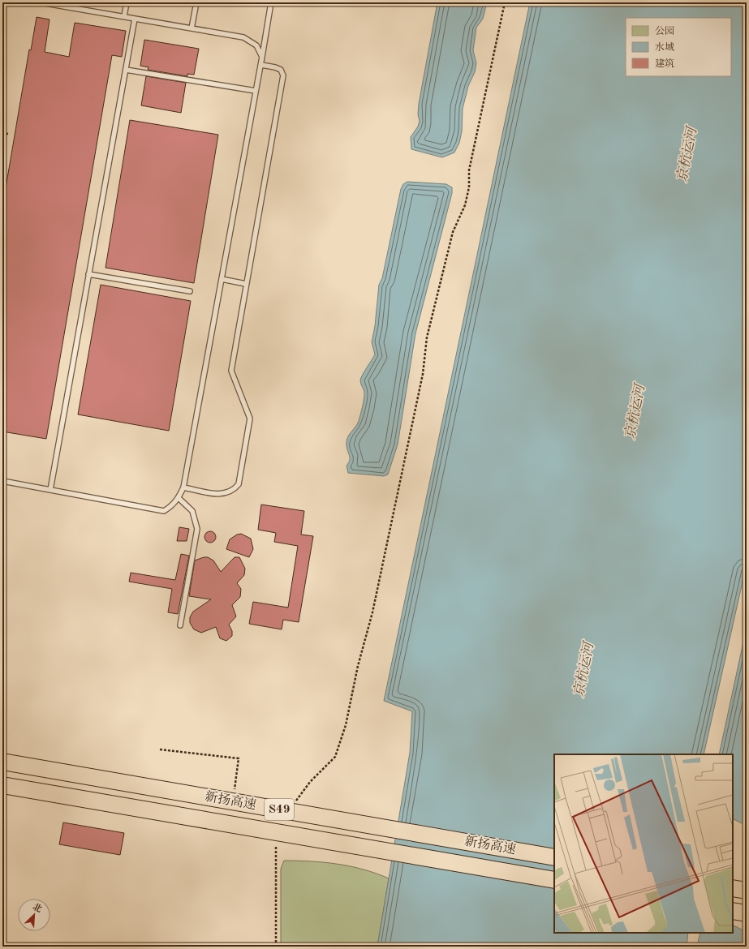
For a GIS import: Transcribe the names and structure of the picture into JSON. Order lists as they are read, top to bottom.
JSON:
{
  "streets": {
    "highway": ["新扬高速", "S49"]
  },
  "water": ["京杭运河"],
  "legend": ["公园", "水域", "建筑"],
  "north": "top right"
}
